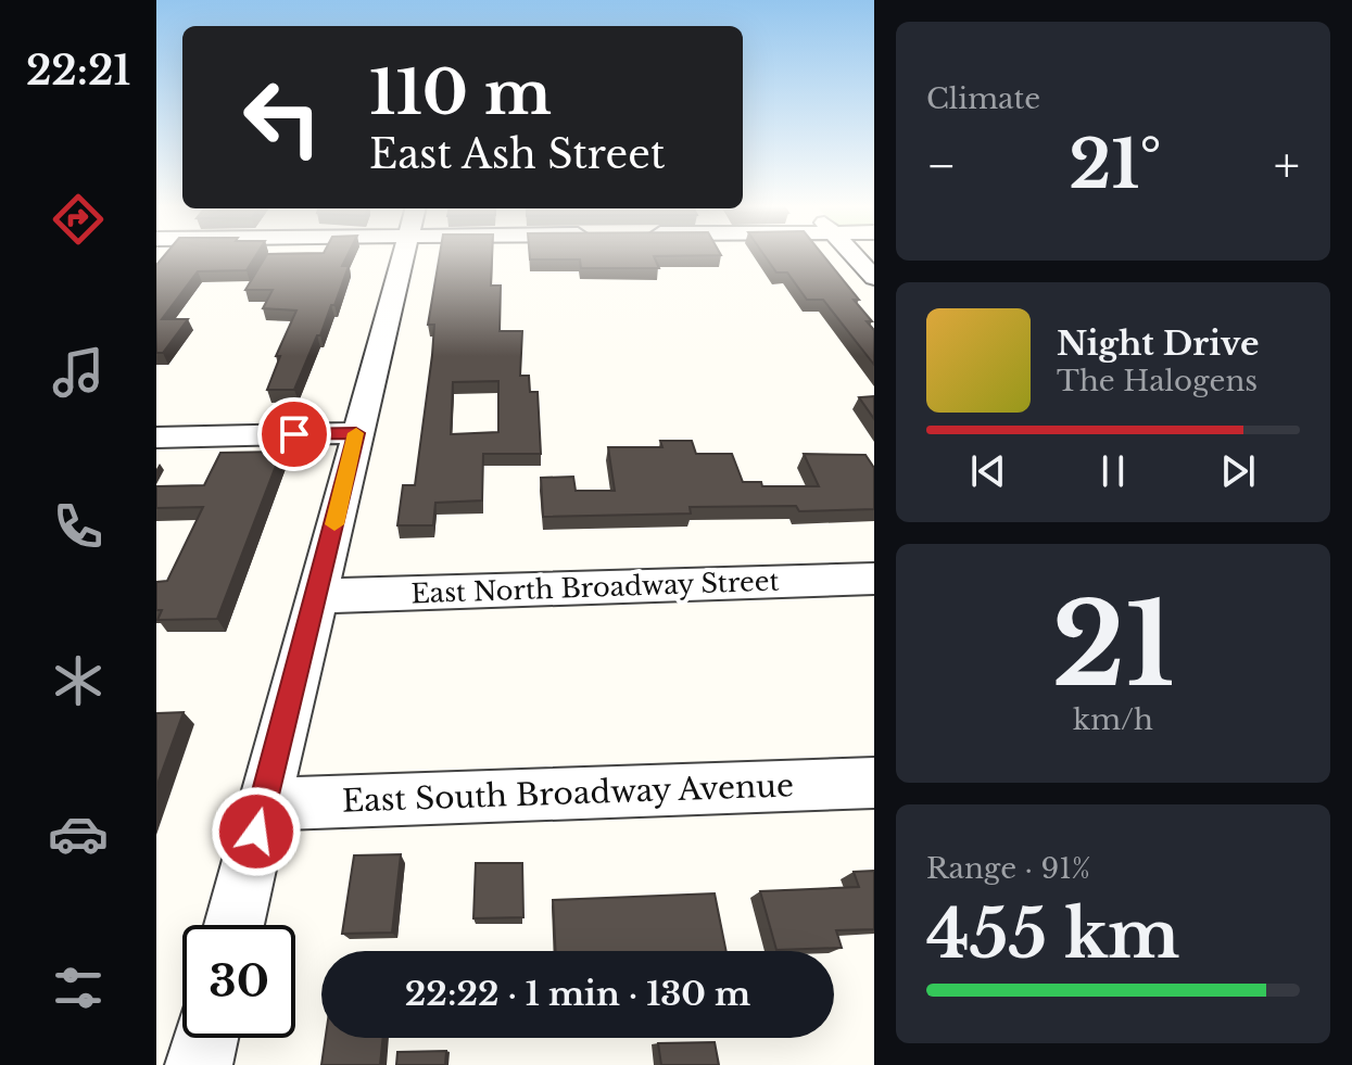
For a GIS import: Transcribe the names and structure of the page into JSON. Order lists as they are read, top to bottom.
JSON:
{
  "streets": {
    "street": ["East North Broadway Street", "East South Broadway Avenue"]
  },
  "page": {
    "tabs": "22:21",
    "tile": [
      "Climate",
      ["21", "km/h"],
      ["Range · 91%", "455 km"]
    ],
    "turn": ["110 m", "East Ash Street"],
    "heat": ["−", "21°", "+"],
    "song": ["Night Drive", "The Halogens"],
    "limit": "30",
    "trip": "22:22 · 1 min · 130 m"
  }
}
